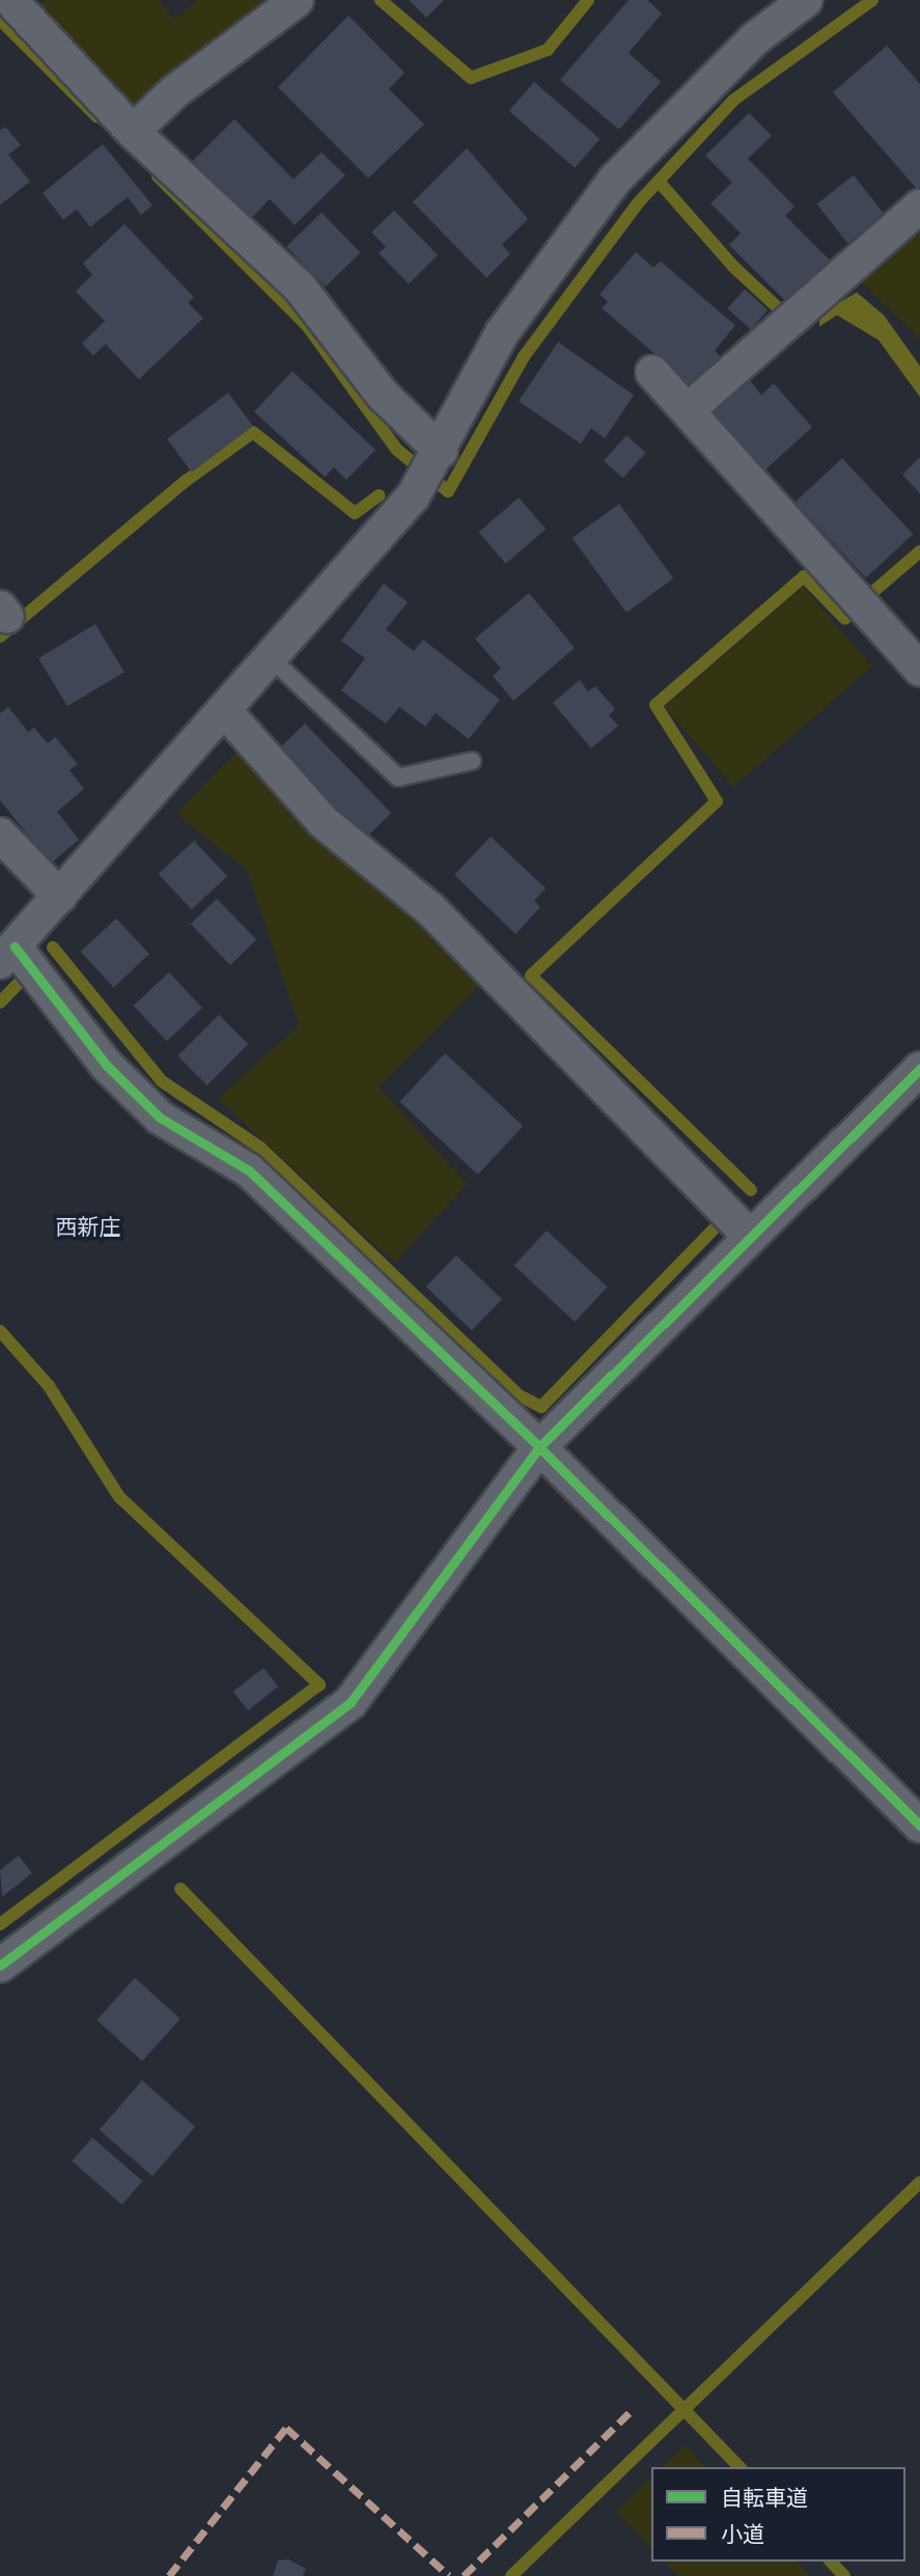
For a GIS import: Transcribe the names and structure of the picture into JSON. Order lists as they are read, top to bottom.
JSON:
{
  "districts": ["西新庄"],
  "legend": ["自転車道", "小道"]
}
